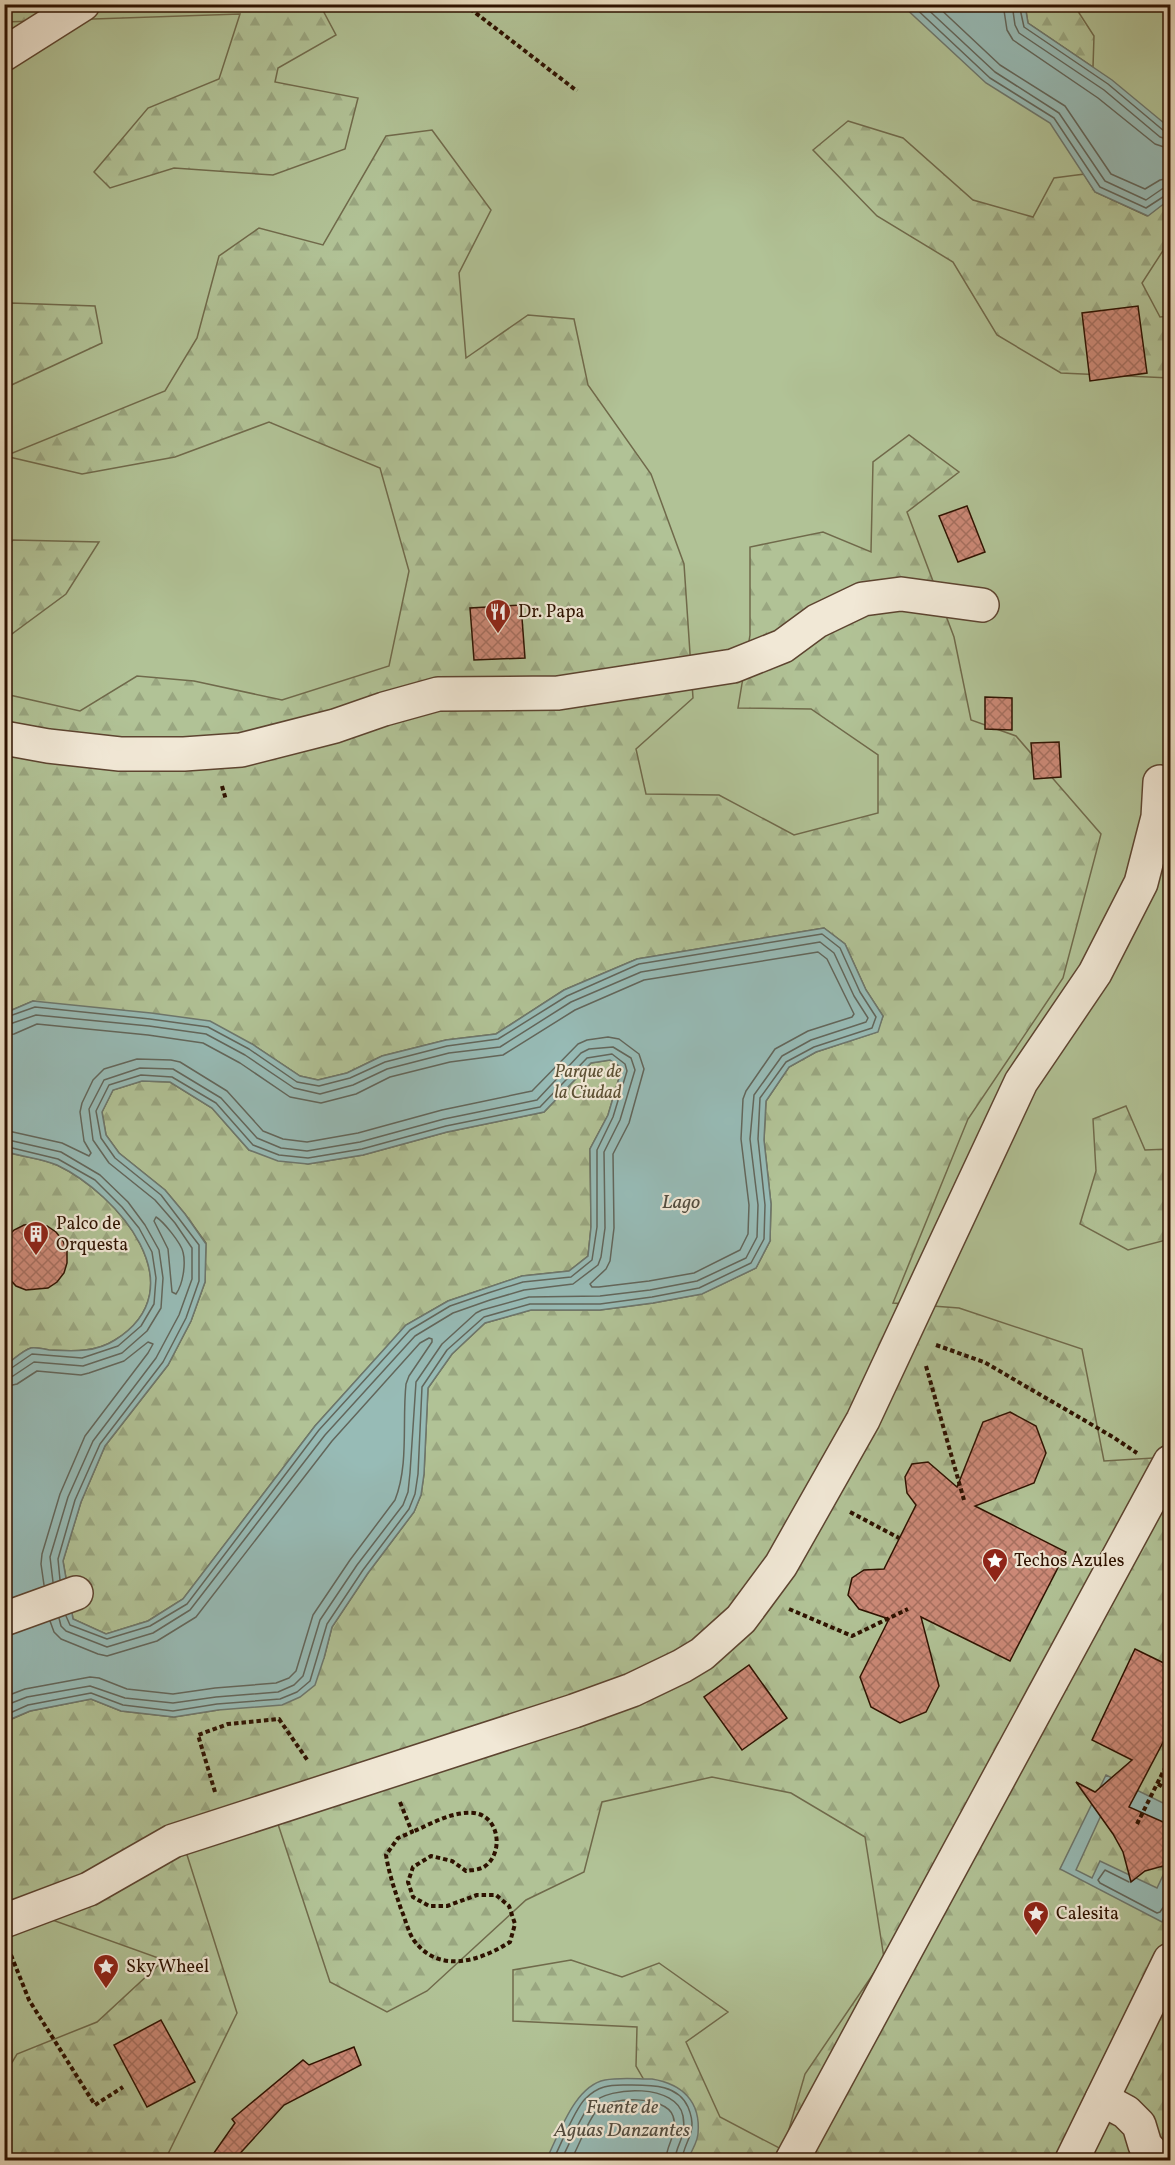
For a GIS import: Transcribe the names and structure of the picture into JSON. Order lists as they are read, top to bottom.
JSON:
{
  "water": ["Lago", "Fuente de Aguas Danzantes"],
  "parks": ["Parque de la Ciudad"],
  "places": {
    "restaurant": ["Dr. Papa"],
    "building": ["Palco de Orquesta"],
    "place": ["Techos Azules", "Calesita", "Sky Wheel"]
  }
}
